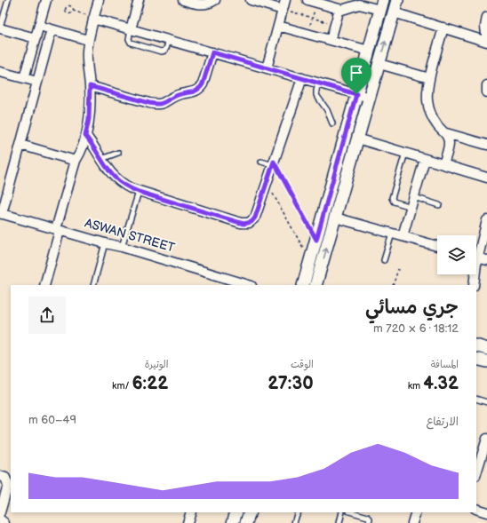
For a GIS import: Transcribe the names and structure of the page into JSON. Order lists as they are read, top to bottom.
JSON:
{
  "streets": {
    "street": ["ASWAN STREET"]
  },
  "page": {
    "heading": ["جري مسائي", "18:12 · 6 × 720 m"],
    "stats": [
      ["المسافة", "4.32 km"],
      ["الوقت", "27:30"],
      ["الوتيرة", "6:22 /km"]
    ],
    "chart": ["الارتفاع", "49–60 m"]
  }
}
